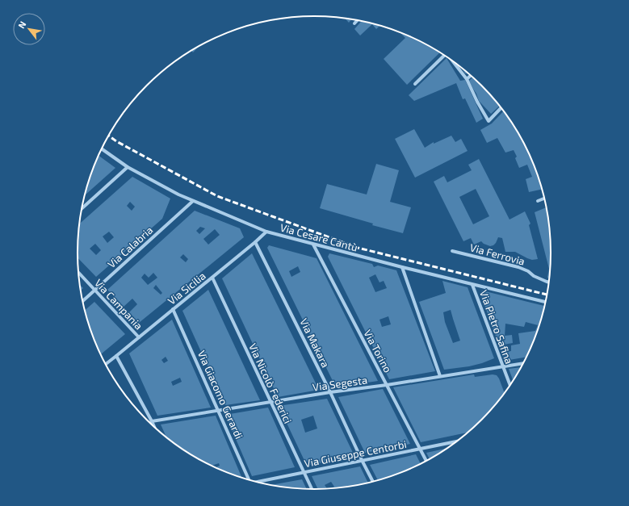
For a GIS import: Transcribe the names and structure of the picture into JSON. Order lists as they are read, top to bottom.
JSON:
{
  "streets": {
    "street": [
      "Via Cesare Cantù",
      "Via Calabria",
      "Via Ferrovia",
      "Via Sicilia",
      "Via Campania",
      "Via Pietro Safina",
      "Via Makara",
      "Via Torino",
      "Via Nicolò Federici",
      "Via Segesta",
      "Via Giacomo Gerardi",
      "Via Giuseppe Centorbi"
    ]
  },
  "crossings": [
    ["Via Cesare Cantù", "Via Calabria"],
    ["Via Cesare Cantù", "Via Sicilia"],
    ["Via Cesare Cantù", "Via Pietro Safina"],
    ["Via Cesare Cantù", "Via Torino"],
    ["Via Calabria", "Via Campania"],
    ["Via Sicilia", "Via Campania"],
    ["Via Sicilia", "Via Makara"],
    ["Via Sicilia", "Via Nicolò Federici"],
    ["Via Sicilia", "Via Giacomo Gerardi"],
    ["Via Pietro Safina", "Via Segesta"],
    ["Via Makara", "Via Segesta"],
    ["Via Makara", "Via Giuseppe Centorbi"],
    ["Via Torino", "Via Segesta"],
    ["Via Torino", "Via Giuseppe Centorbi"],
    ["Via Nicolò Federici", "Via Segesta"],
    ["Via Nicolò Federici", "Via Giuseppe Centorbi"],
    ["Via Segesta", "Via Giacomo Gerardi"]
  ],
  "north": "top left"
}
